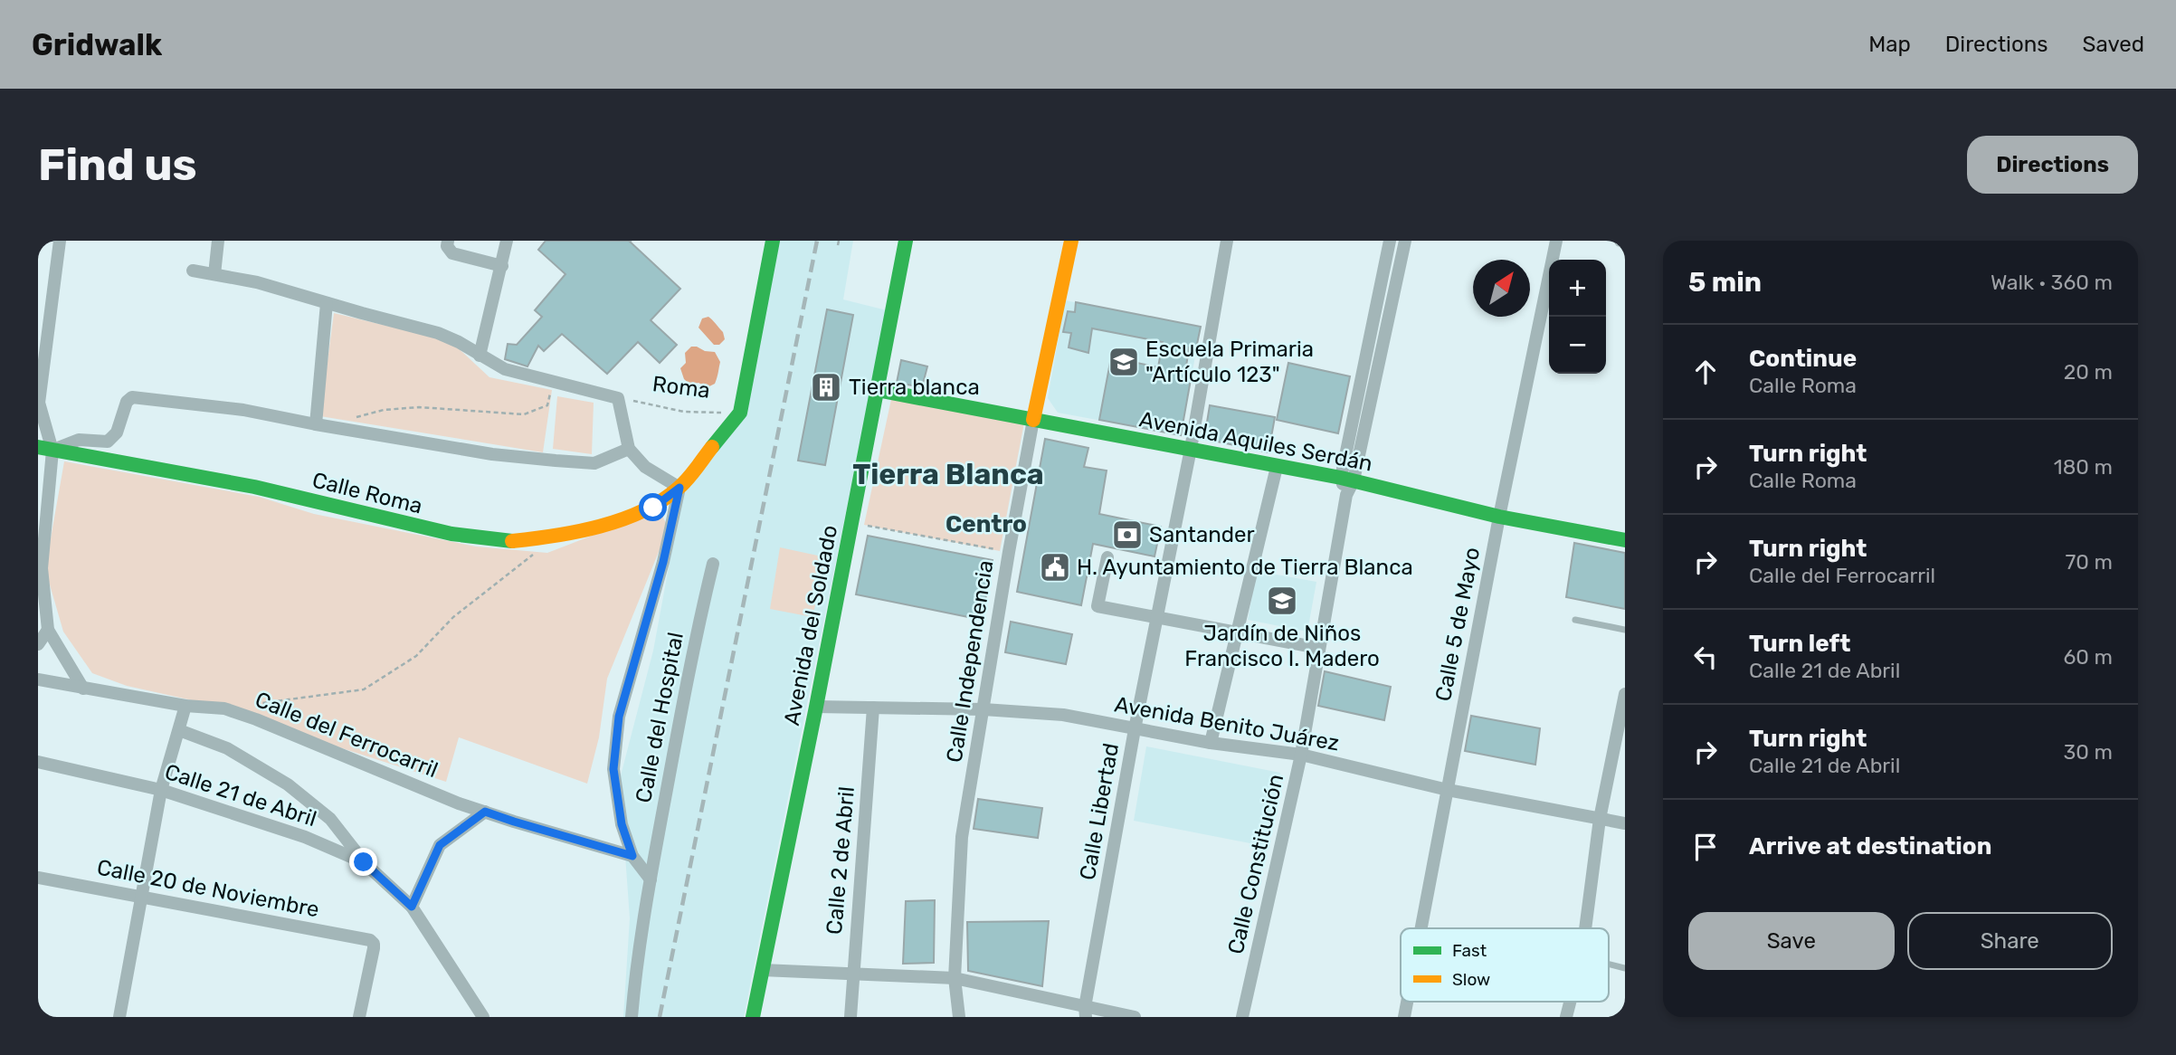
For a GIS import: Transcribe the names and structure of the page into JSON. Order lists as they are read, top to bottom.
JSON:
{
  "streets": {
    "street": [
      "Avenida Aquiles Serdán",
      "Calle Roma",
      "Calle 5 de Mayo",
      "Avenida del Soldado",
      "Calle Independencia",
      "Calle del Hospital",
      "Avenida Benito Juárez",
      "Calle del Ferrocarril",
      "Calle 21 de Abril",
      "Calle Libertad",
      "Calle 2 de Abril",
      "Calle Constitución",
      "Calle 20 de Noviembre"
    ],
    "path": ["Roma"]
  },
  "crossings": [
    ["Avenida Aquiles Serdán", "Calle 5 de Mayo"],
    ["Avenida Aquiles Serdán", "Avenida del Soldado"],
    ["Avenida Aquiles Serdán", "Calle Independencia"],
    ["Avenida Aquiles Serdán", "Calle Libertad"],
    ["Avenida Aquiles Serdán", "Calle Constitución"],
    ["Calle 5 de Mayo", "Avenida Benito Juárez"],
    ["Avenida del Soldado", "Avenida Benito Juárez"],
    ["Calle Independencia", "Avenida Benito Juárez"],
    ["Avenida Benito Juárez", "Calle Libertad"],
    ["Avenida Benito Juárez", "Calle 2 de Abril"],
    ["Avenida Benito Juárez", "Calle Constitución"]
  ],
  "districts": ["Tierra Blanca", "Centro"],
  "places": {
    "school or university": ["Escuela Primaria \"Artículo 123\"", "Jardín de Niños Francisco I. Madero"],
    "building": ["Tierra blanca"],
    "bank": ["Santander"],
    "public building": ["H. Ayuntamiento de Tierra Blanca"]
  },
  "legend": ["Fast", "Slow"],
  "north": "top right",
  "page": {
    "header": "Gridwalk",
    "nav": ["Map", "Directions", "Saved"],
    "buttons": [
      "Directions",
      ["Save", "Share"]
    ],
    "title": "Find us",
    "heading": ["5 min", "Walk · 360 m"],
    "map_buttons": ["+", "−"],
    "list": [
      ["Continue", "Calle Roma", "20 m"],
      ["Turn right", "Calle Roma", "180 m"],
      ["Turn right", "Calle del Ferrocarril", "70 m"],
      ["Turn left", "Calle 21 de Abril", "60 m"],
      ["Turn right", "Calle 21 de Abril", "30 m"],
      "Arrive at destination"
    ]
  }
}
